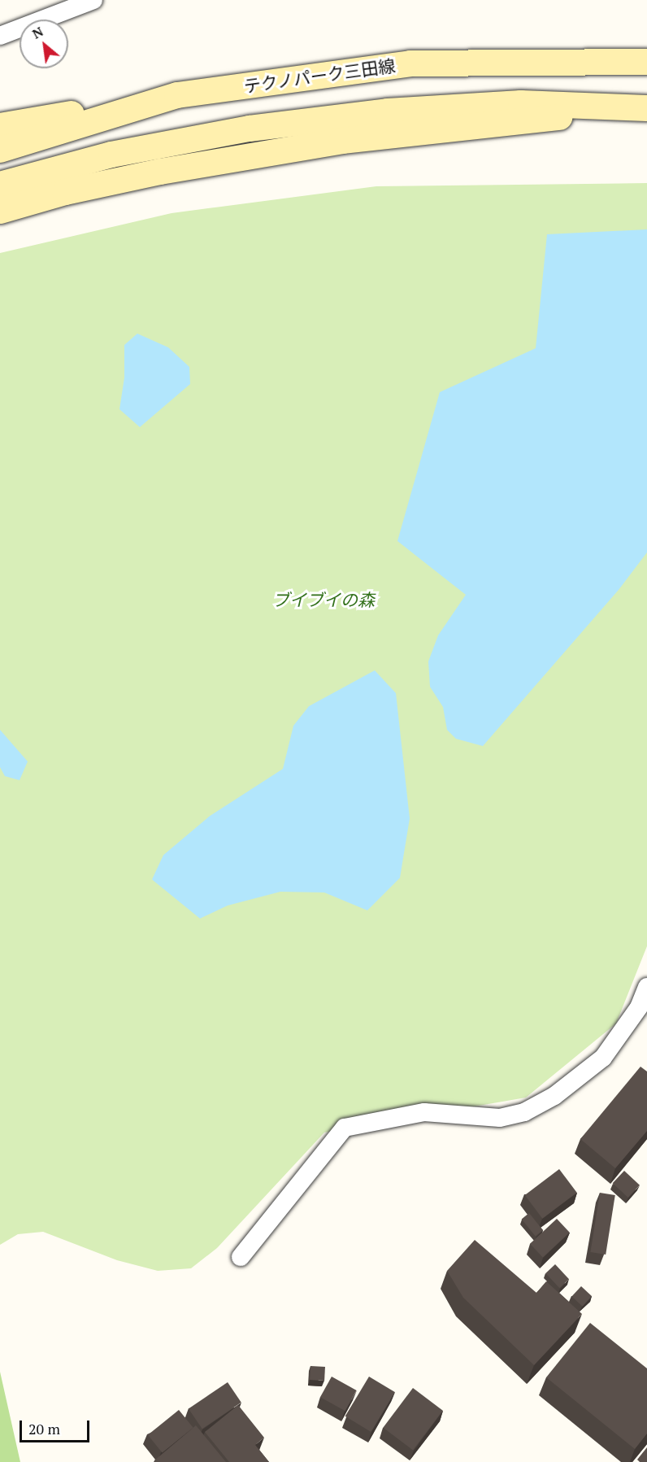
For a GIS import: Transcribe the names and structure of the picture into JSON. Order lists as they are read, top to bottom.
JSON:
{
  "streets": {
    "main road": ["テクノパーク三田線"]
  },
  "parks": ["ブイブイの森"],
  "scale_bar": "20 m",
  "north": "top left"
}
